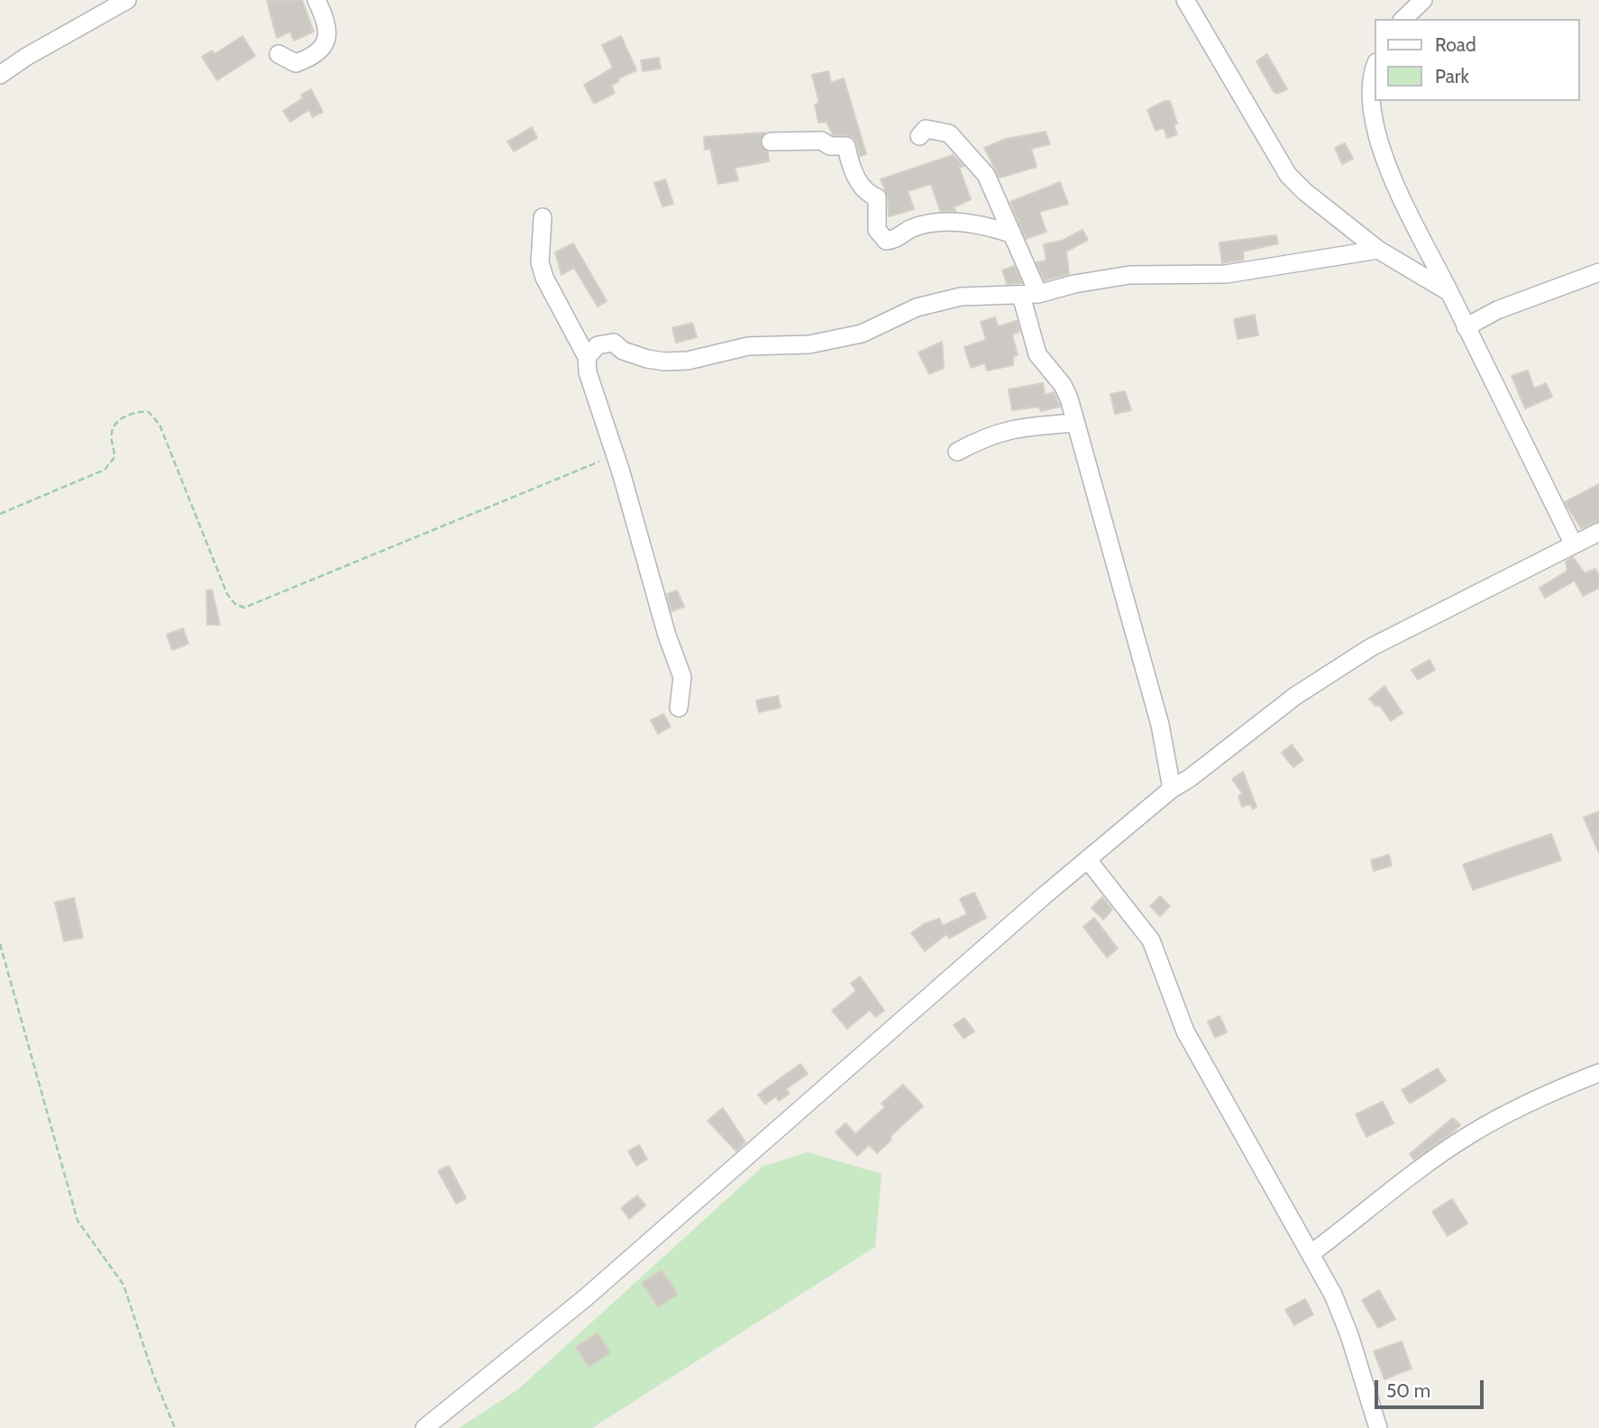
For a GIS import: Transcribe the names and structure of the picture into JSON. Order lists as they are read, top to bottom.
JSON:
{
  "legend": ["Road", "Park"],
  "scale_bar": "50 m"
}
